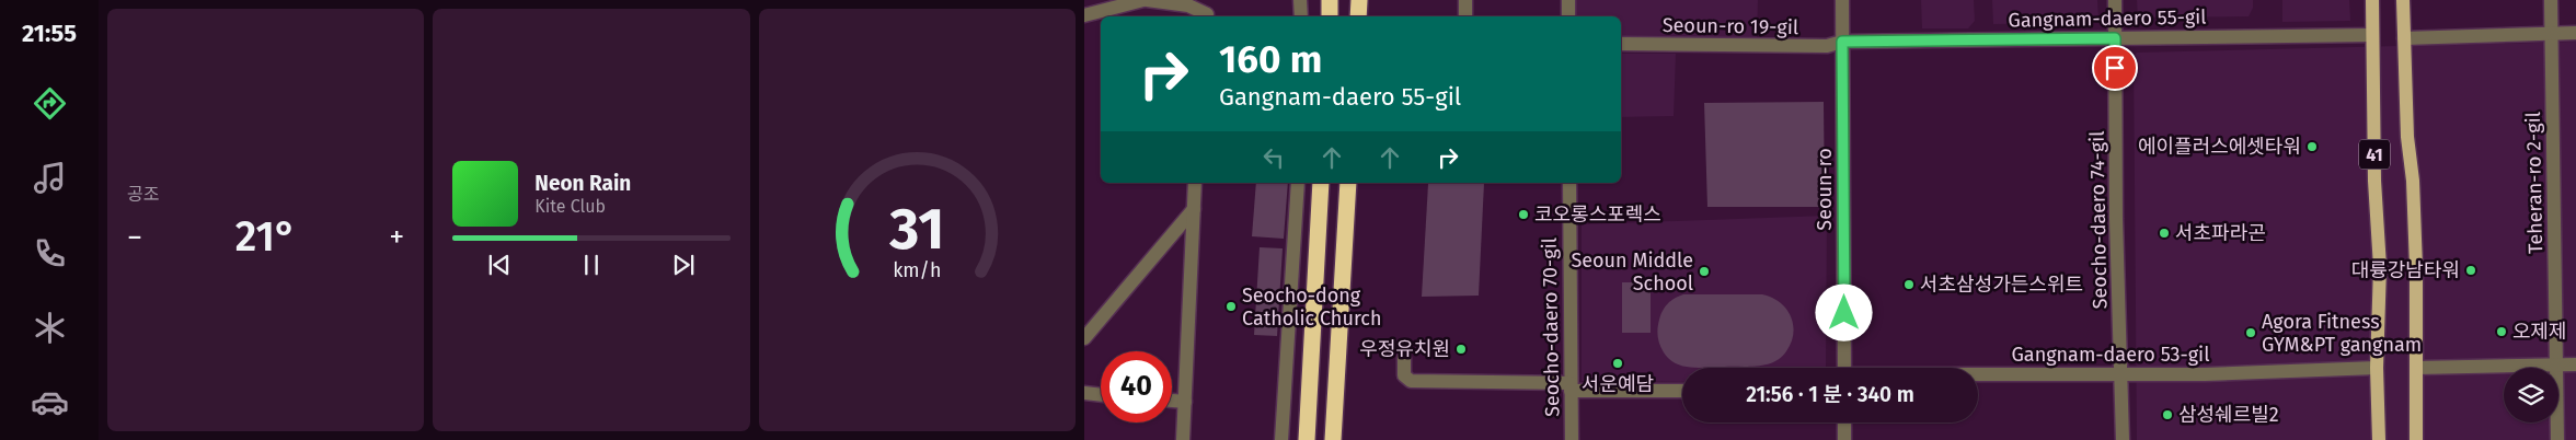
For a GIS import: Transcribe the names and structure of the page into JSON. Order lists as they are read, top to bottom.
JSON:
{
  "streets": {
    "main road": ["41"],
    "street": [
      "Gangnam-daero 55-gil",
      "Seoun-ro 19-gil",
      "Teheran-ro 2-gil",
      "Seoun-ro",
      "Seocho-daero 74-gil",
      "Seocho-daero 70-gil",
      "Gangnam-daero 53-gil"
    ]
  },
  "crossings": [
    ["Gangnam-daero 55-gil", "Seoun-ro 19-gil"],
    ["Gangnam-daero 55-gil", "41"],
    ["Gangnam-daero 55-gil", "Seoun-ro"],
    ["Gangnam-daero 55-gil", "Seocho-daero 74-gil"],
    ["Seoun-ro 19-gil", "Seoun-ro"],
    ["41", "Gangnam-daero 53-gil"],
    ["Seocho-daero 74-gil", "Gangnam-daero 53-gil"]
  ],
  "places": [
    "에이플러스에셋타워",
    "코오롱스포렉스",
    "서초파라곤",
    "대륭강남타워",
    "Seoun Middle School",
    "서초삼성가든스위트",
    "Seocho-dong Catholic Church",
    "오제제",
    "Agora Fitness GYM&PT gangnam",
    "우정유치원",
    "서운예담",
    "삼성쉐르빌2"
  ],
  "page": {
    "tabs": "21:55",
    "tile": "공조",
    "turn": ["160 m", "Gangnam-daero 55-gil"],
    "song": ["Neon Rain", "Kite Club"],
    "heat": ["−", "21°", "+"],
    "limit": "40",
    "trip": "21:56 · 1 분 · 340 m",
    "gauge": ["31", "km/h"]
  }
}
